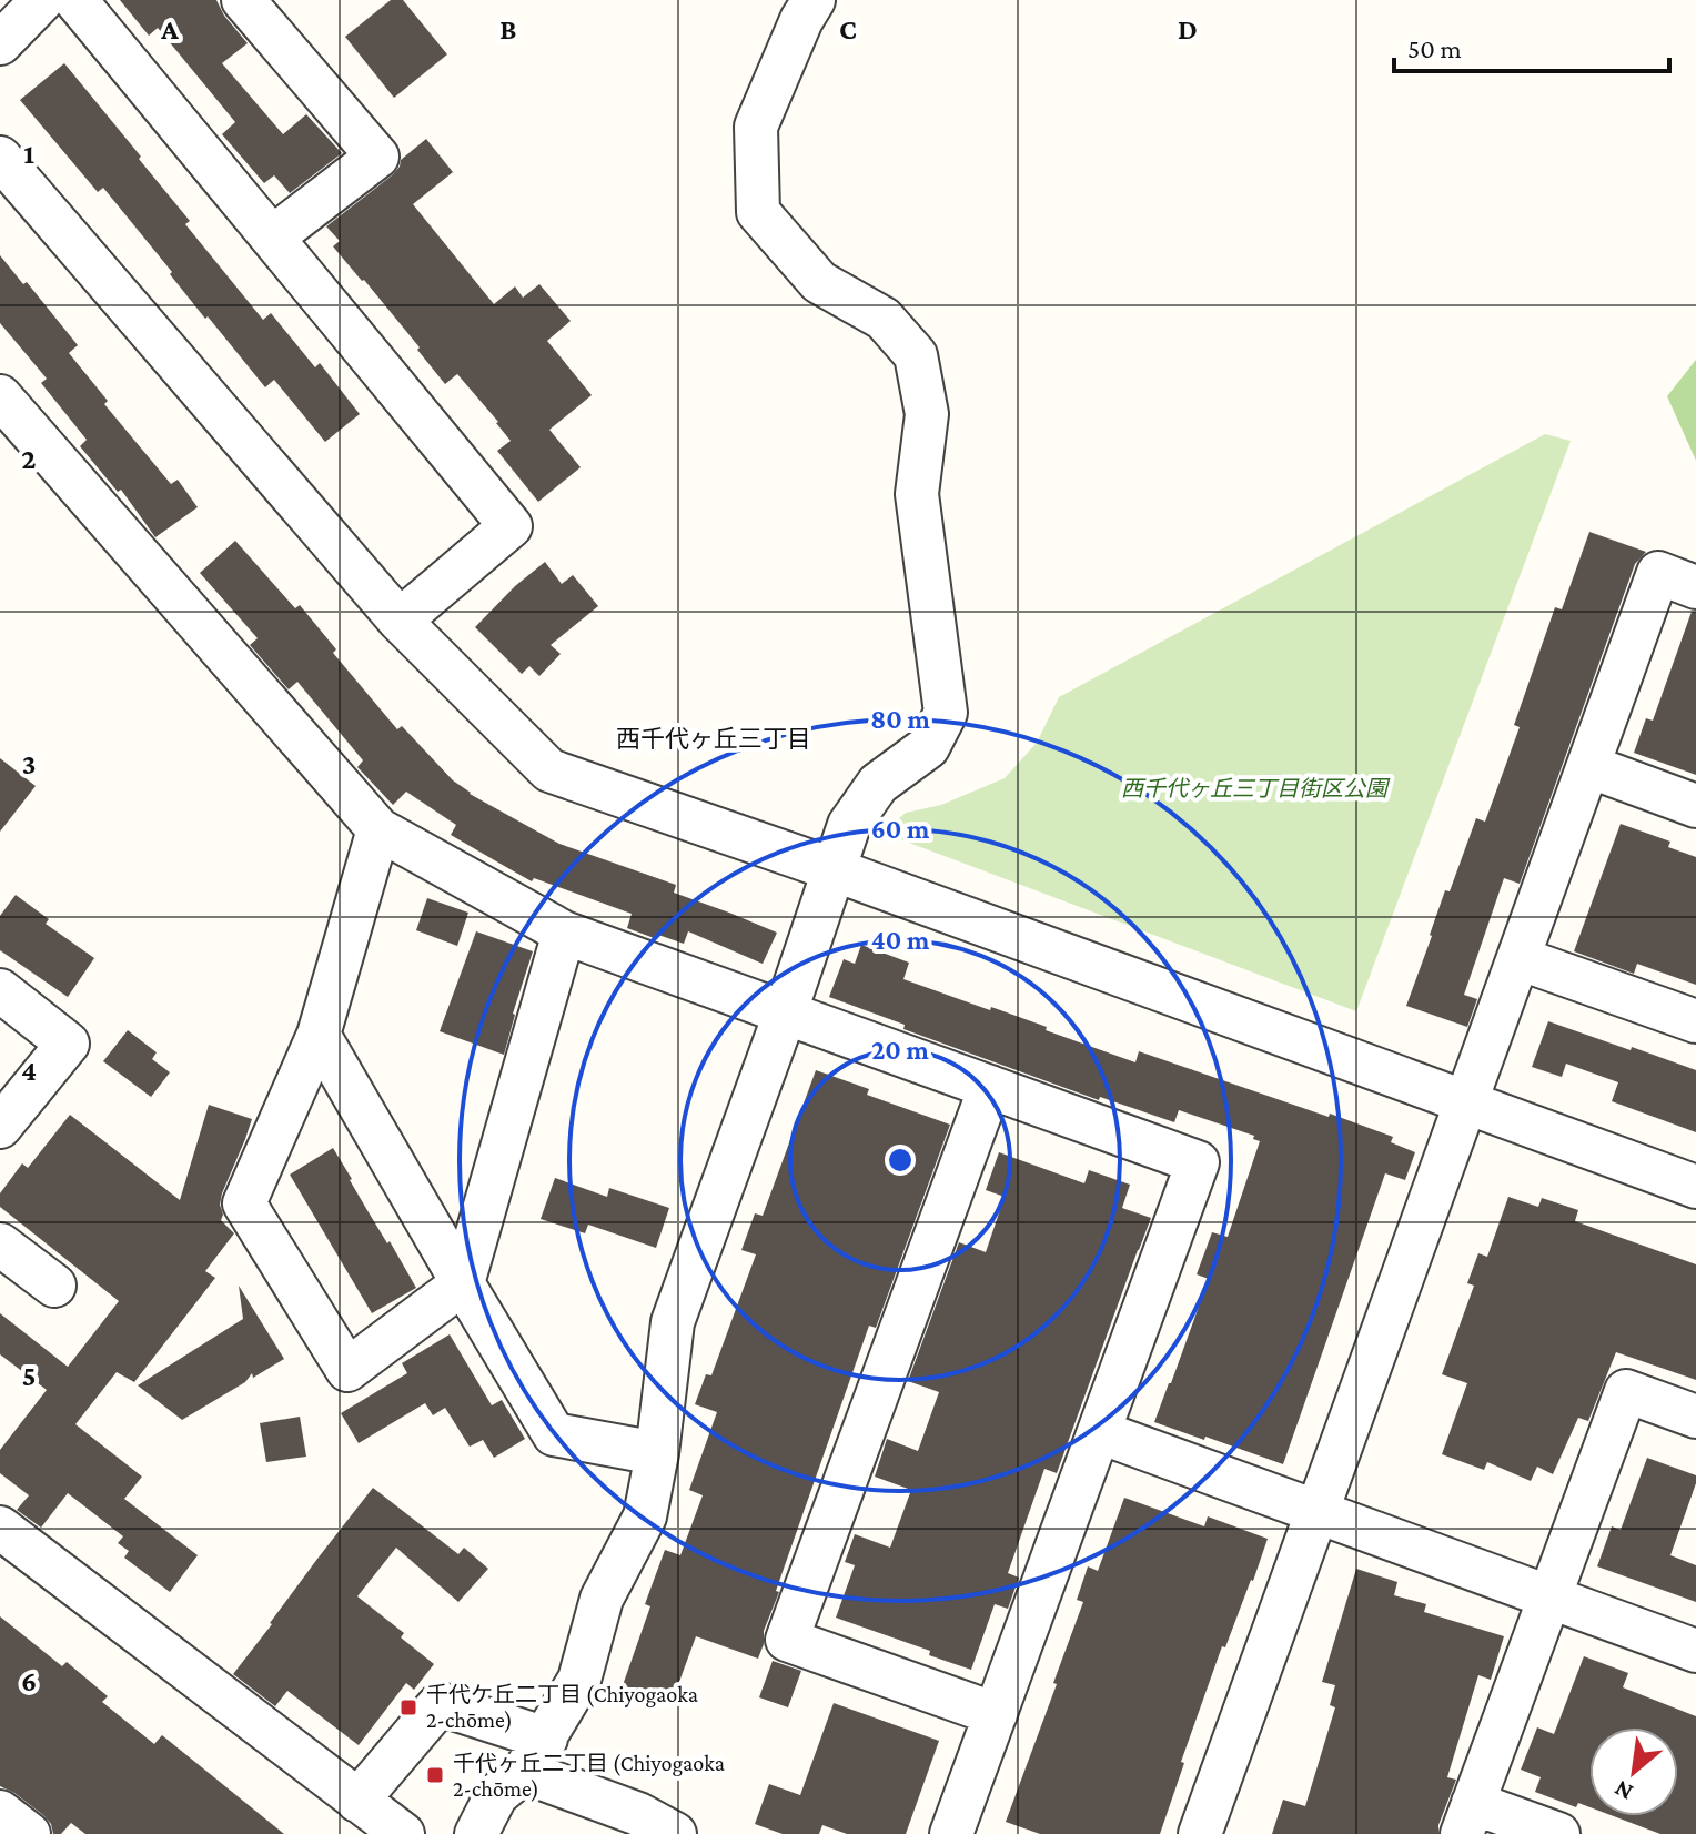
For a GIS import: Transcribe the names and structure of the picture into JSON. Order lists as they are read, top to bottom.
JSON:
{
  "districts": ["西千代ヶ丘三丁目"],
  "parks": ["西千代ヶ丘三丁目街区公園"],
  "places": {
    "transit": ["千代ケ丘二丁目 (Chiyogaoka 2-chōme)", "千代ヶ丘二丁目 (Chiyogaoka 2-chōme)"]
  },
  "scale_bar": "50 m",
  "north": "bottom left",
  "grid": {
    "columns": [
      "A",
      "B",
      "C",
      "D"
    ],
    "rows": [
      "1",
      "2",
      "3",
      "4",
      "5",
      "6"
    ]
  },
  "rings": [
    "80 m",
    "60 m",
    "40 m",
    "20 m"
  ]
}
